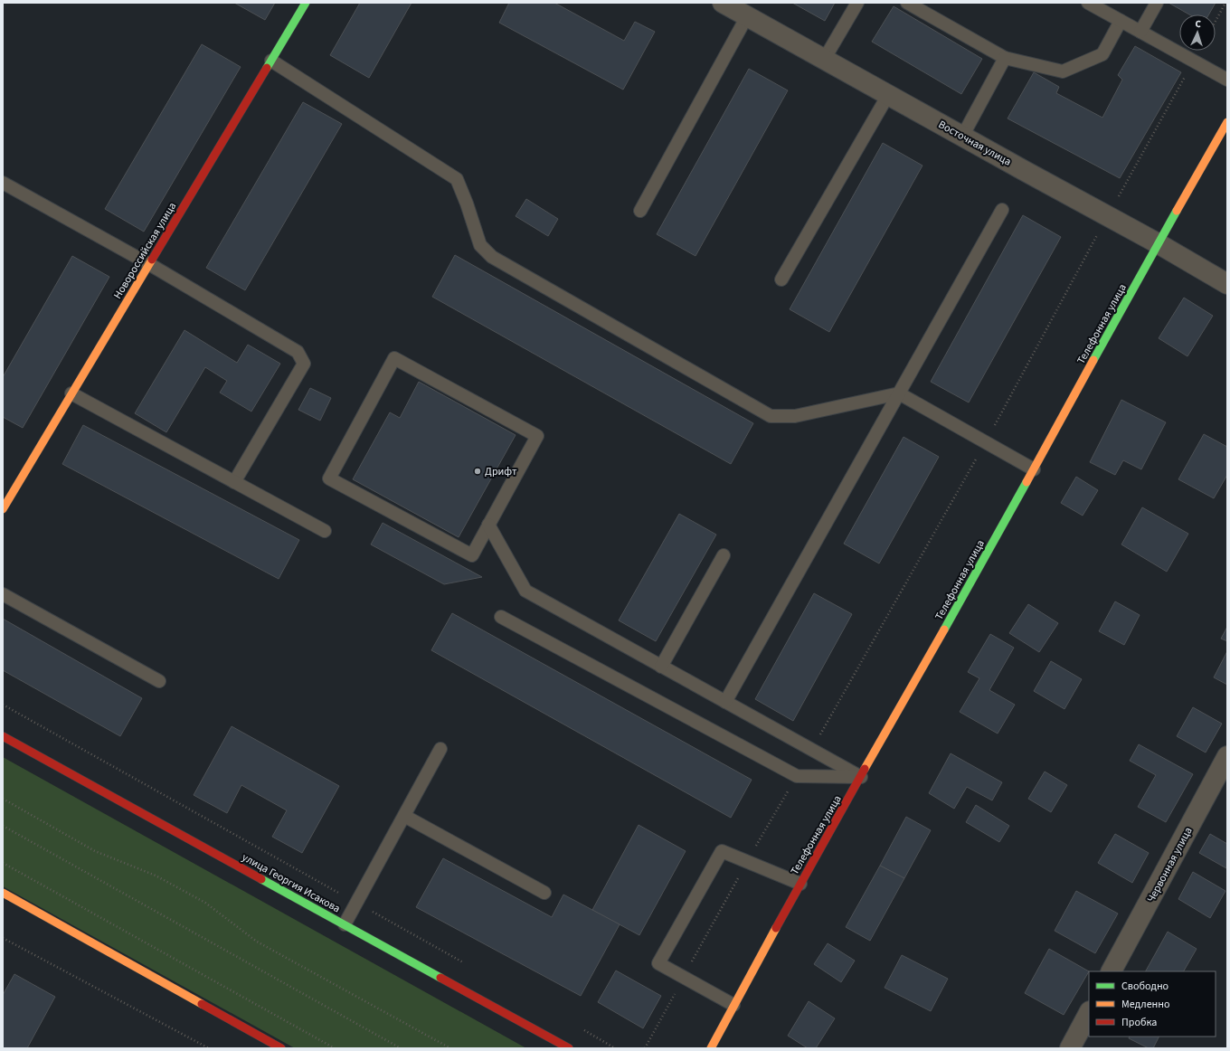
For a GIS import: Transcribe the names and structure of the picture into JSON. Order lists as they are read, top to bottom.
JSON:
{
  "streets": {
    "street": [
      "Восточная улица",
      "Новороссийская улица",
      "Телефонная улица",
      "Червонная улица",
      "улица Георгия Исакова"
    ]
  },
  "crossings": [
    ["Восточная улица", "Телефонная улица"]
  ],
  "places": ["Дрифт"],
  "legend": ["Свободно", "Медленно", "Пробка"],
  "north": "top"
}
